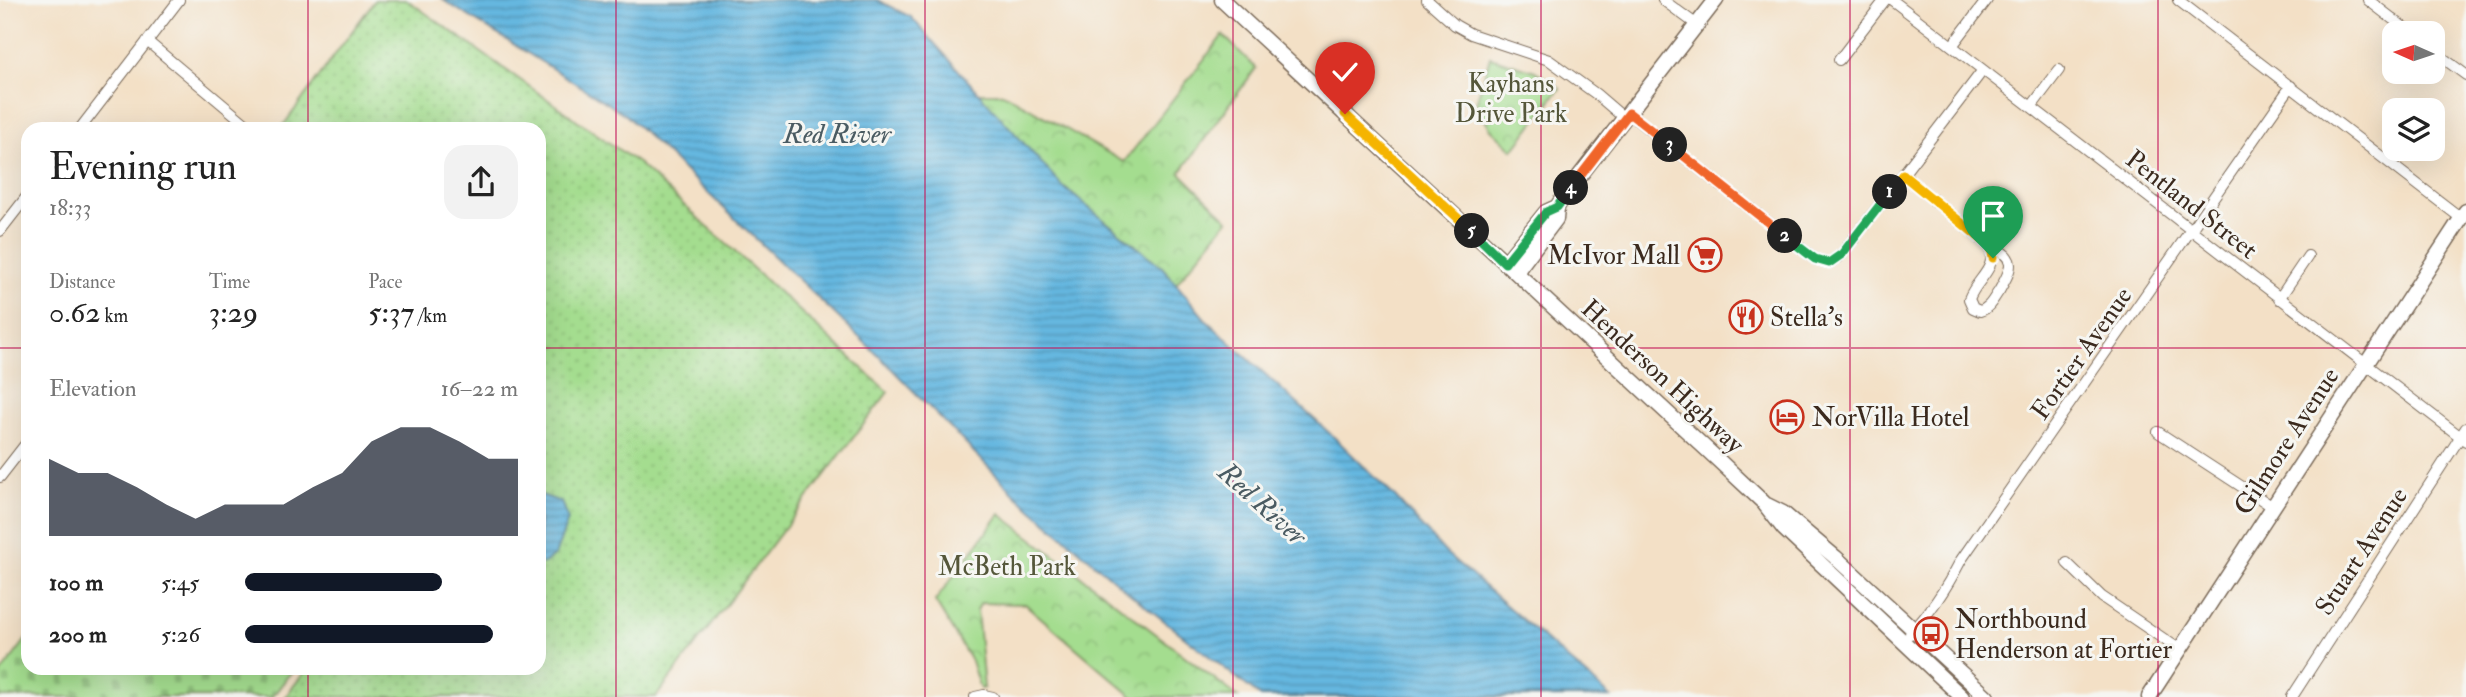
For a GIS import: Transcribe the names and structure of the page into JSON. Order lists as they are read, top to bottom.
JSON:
{
  "streets": {
    "main road": ["Henderson Highway", "Gilmore Avenue"],
    "street": ["Pentland Street", "Fortier Avenue", "Stuart Avenue"]
  },
  "crossings": [
    ["Pentland Street", "Fortier Avenue"],
    ["Pentland Street", "Gilmore Avenue"],
    ["Pentland Street", "Stuart Avenue"],
    ["Fortier Avenue", "Henderson Highway"]
  ],
  "water": ["Red River"],
  "parks": ["Kayhans Drive Park", "McBeth Park"],
  "places": {
    "supermarket": ["McIvor Mall"],
    "restaurant": ["Stella's"],
    "hotel": ["NorVilla Hotel"],
    "bus stop": ["Northbound Henderson at Fortier"]
  },
  "north": "left",
  "page": {
    "heading": ["Evening run", "18:33"],
    "pins": [
      "3",
      "4",
      "1",
      "5",
      "2"
    ],
    "stats": [
      ["Distance", "0.62 km"],
      ["Time", "3:29"],
      ["Pace", "5:37 /km"]
    ],
    "chart": ["Elevation", "16–22 m"],
    "list": [
      {
        "name": "100 m",
        "note": "5:45"
      },
      {
        "name": "200 m",
        "note": "5:26"
      }
    ]
  }
}
